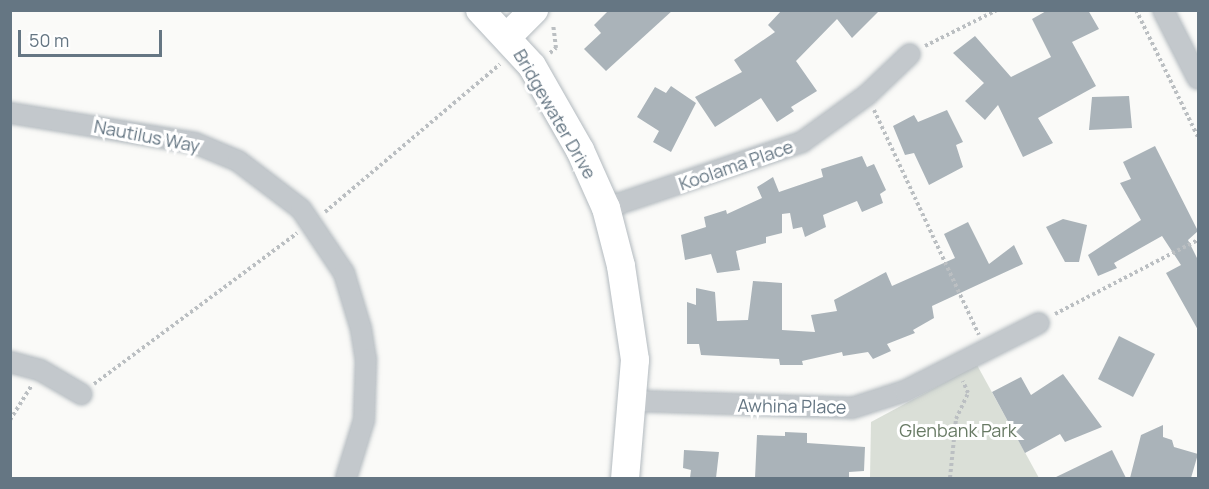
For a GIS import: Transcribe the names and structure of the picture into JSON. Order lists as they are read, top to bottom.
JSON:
{
  "streets": {
    "street": [
      "Bridgewater Drive",
      "Nautilus Way",
      "Koolama Place",
      "Awhina Place"
    ]
  },
  "crossings": [
    ["Bridgewater Drive", "Koolama Place"],
    ["Bridgewater Drive", "Awhina Place"]
  ],
  "parks": ["Glenbank Park"],
  "scale_bar": "50 m"
}
